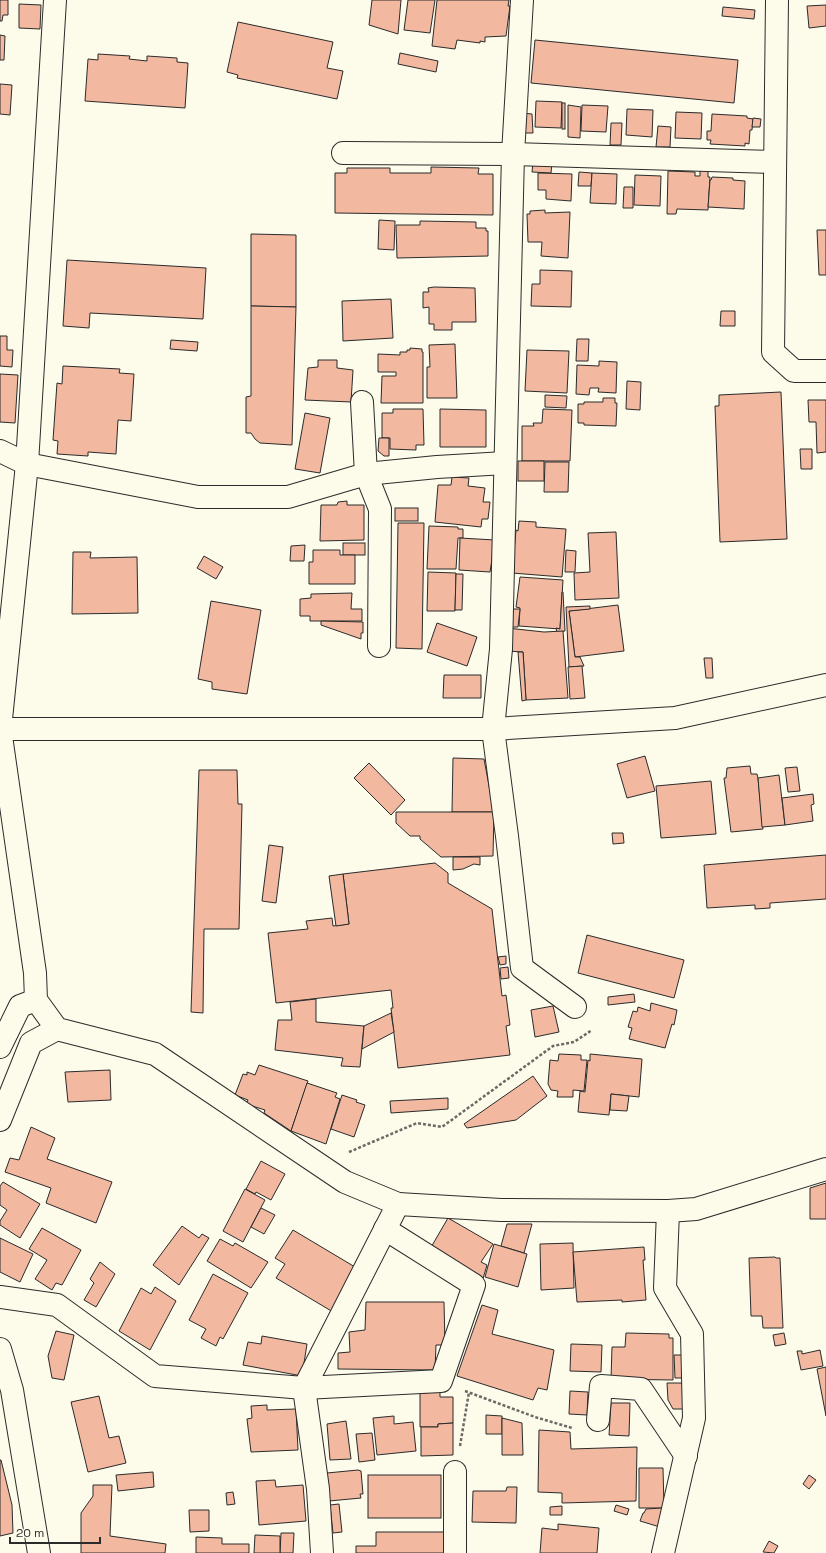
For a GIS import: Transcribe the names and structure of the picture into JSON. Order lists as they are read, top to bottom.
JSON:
{
  "scale_bar": "20 m"
}
